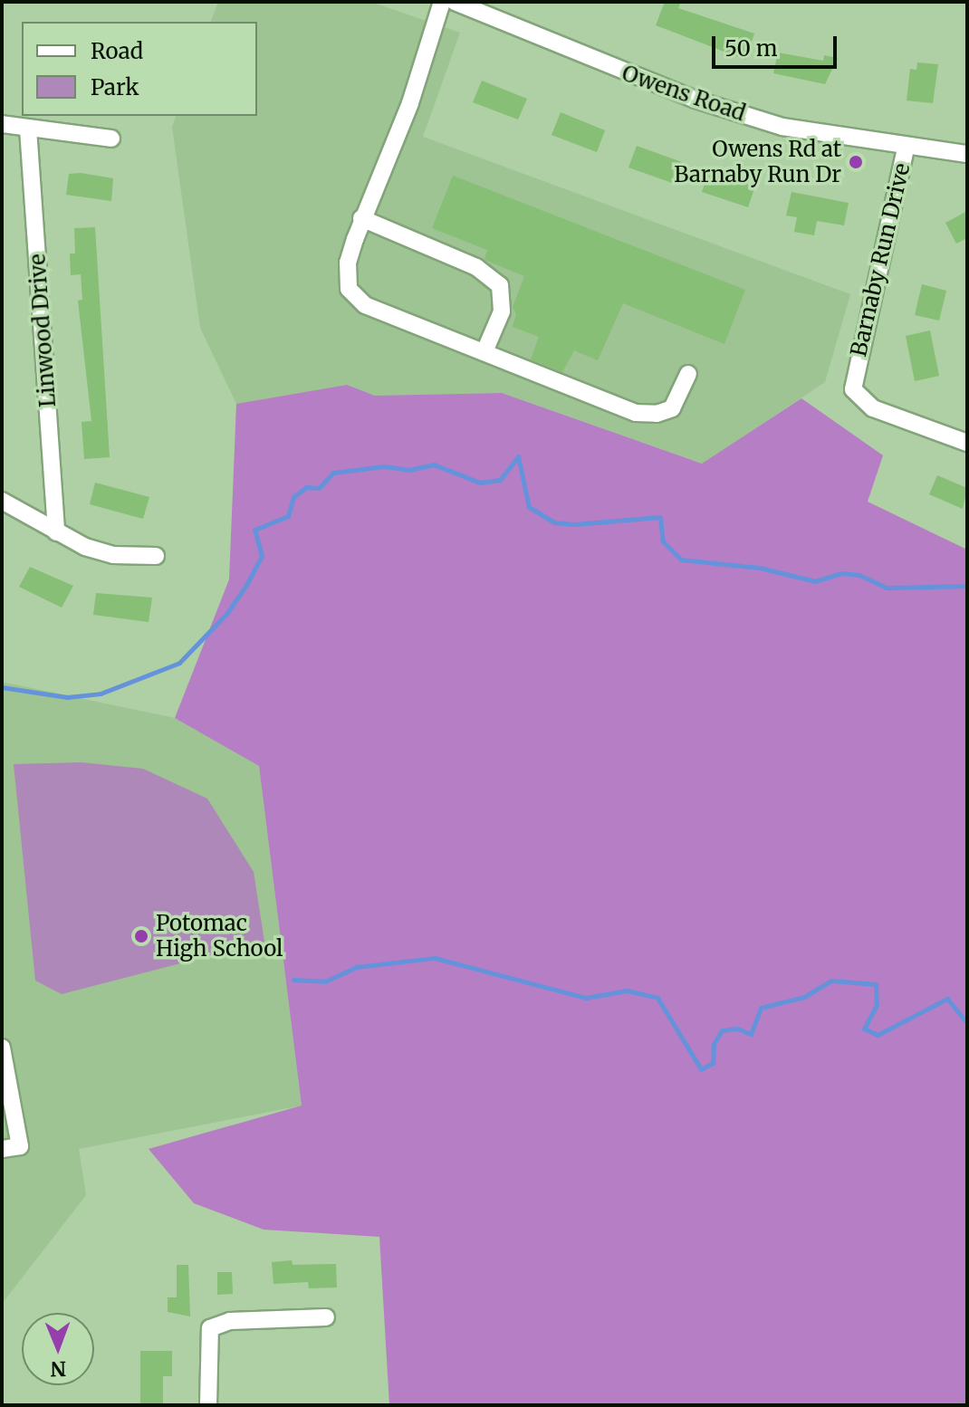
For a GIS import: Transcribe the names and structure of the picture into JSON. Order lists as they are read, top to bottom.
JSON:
{
  "streets": {
    "street": ["Owens Road", "Barnaby Run Drive", "Linwood Drive"]
  },
  "crossings": [
    ["Owens Road", "Barnaby Run Drive"]
  ],
  "places": ["Owens Rd at Barnaby Run Dr", "Potomac High School"],
  "legend": ["Road", "Park"],
  "scale_bar": "50 m",
  "north": "bottom"
}
